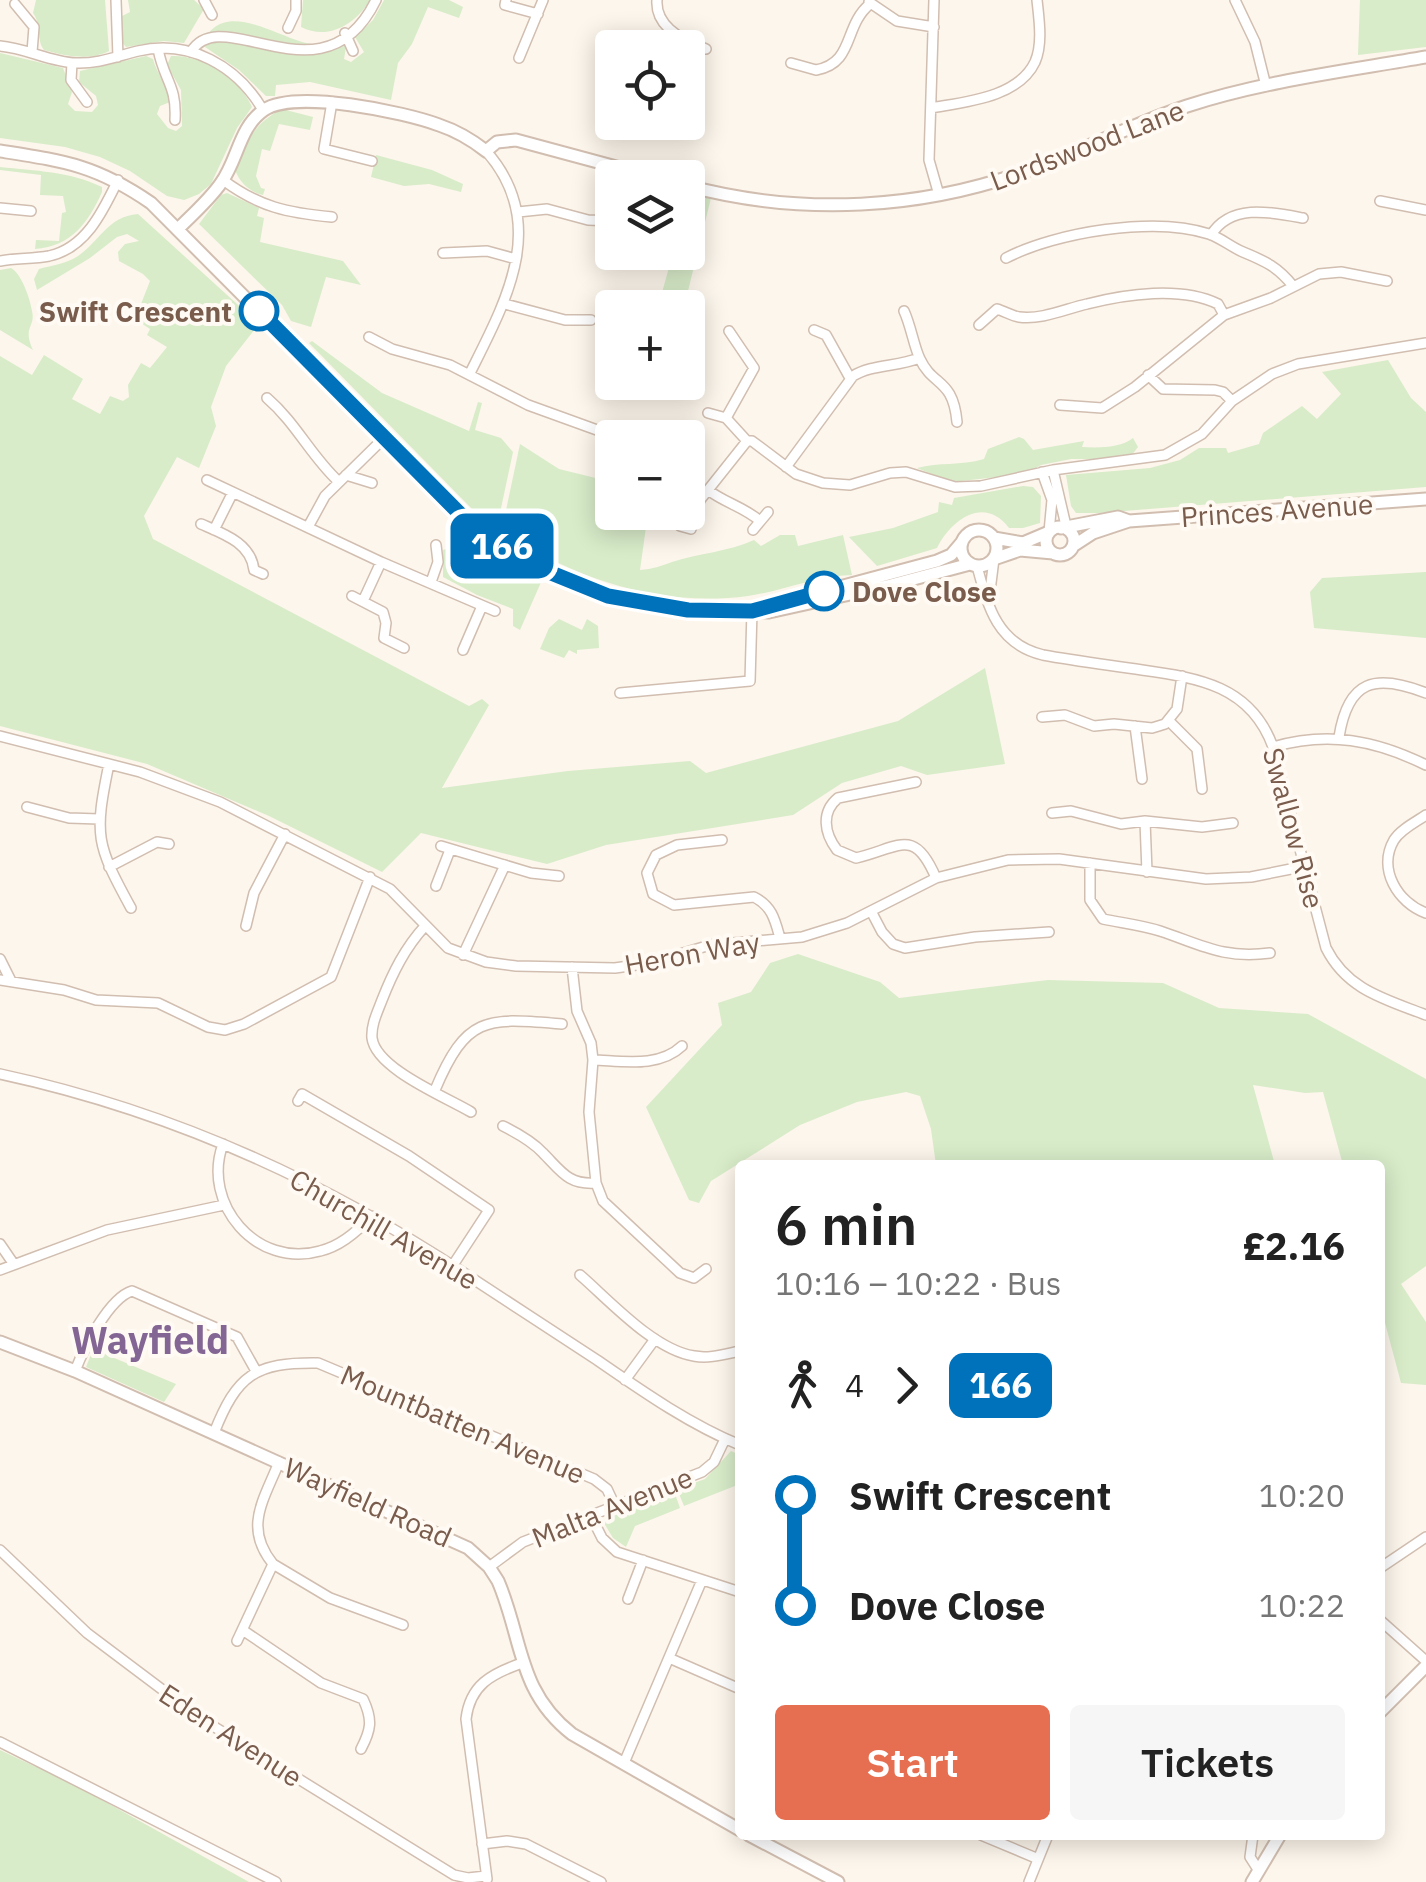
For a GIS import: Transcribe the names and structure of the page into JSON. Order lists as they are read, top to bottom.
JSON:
{
  "streets": {
    "street": [
      "Lordswood Lane",
      "Princes Avenue",
      "Swallow Rise",
      "Heron Way",
      "Churchill Avenue",
      "Mountbatten Avenue",
      "Wayfield Road",
      "Malta Avenue",
      "Eden Avenue"
    ]
  },
  "crossings": [
    ["Princes Avenue", "Swallow Rise"],
    ["Swallow Rise", "Heron Way"],
    ["Churchill Avenue", "Malta Avenue"],
    ["Mountbatten Avenue", "Malta Avenue"],
    ["Wayfield Road", "Malta Avenue"]
  ],
  "districts": ["Wayfield"],
  "places": ["Swift Crescent", "Dove Close"],
  "lines": ["bus line 166"],
  "page": {
    "on_map": "166",
    "map_buttons": ["+", "−"],
    "heading": ["6 min", "10:16 – 10:22 · Bus", "£2.16"],
    "legs": ["4", "166"],
    "list": [
      {
        "name": "Swift Crescent",
        "value": "10:20"
      },
      {
        "name": "Dove Close",
        "value": "10:22"
      }
    ],
    "buttons": ["Start", "Tickets"]
  }
}
